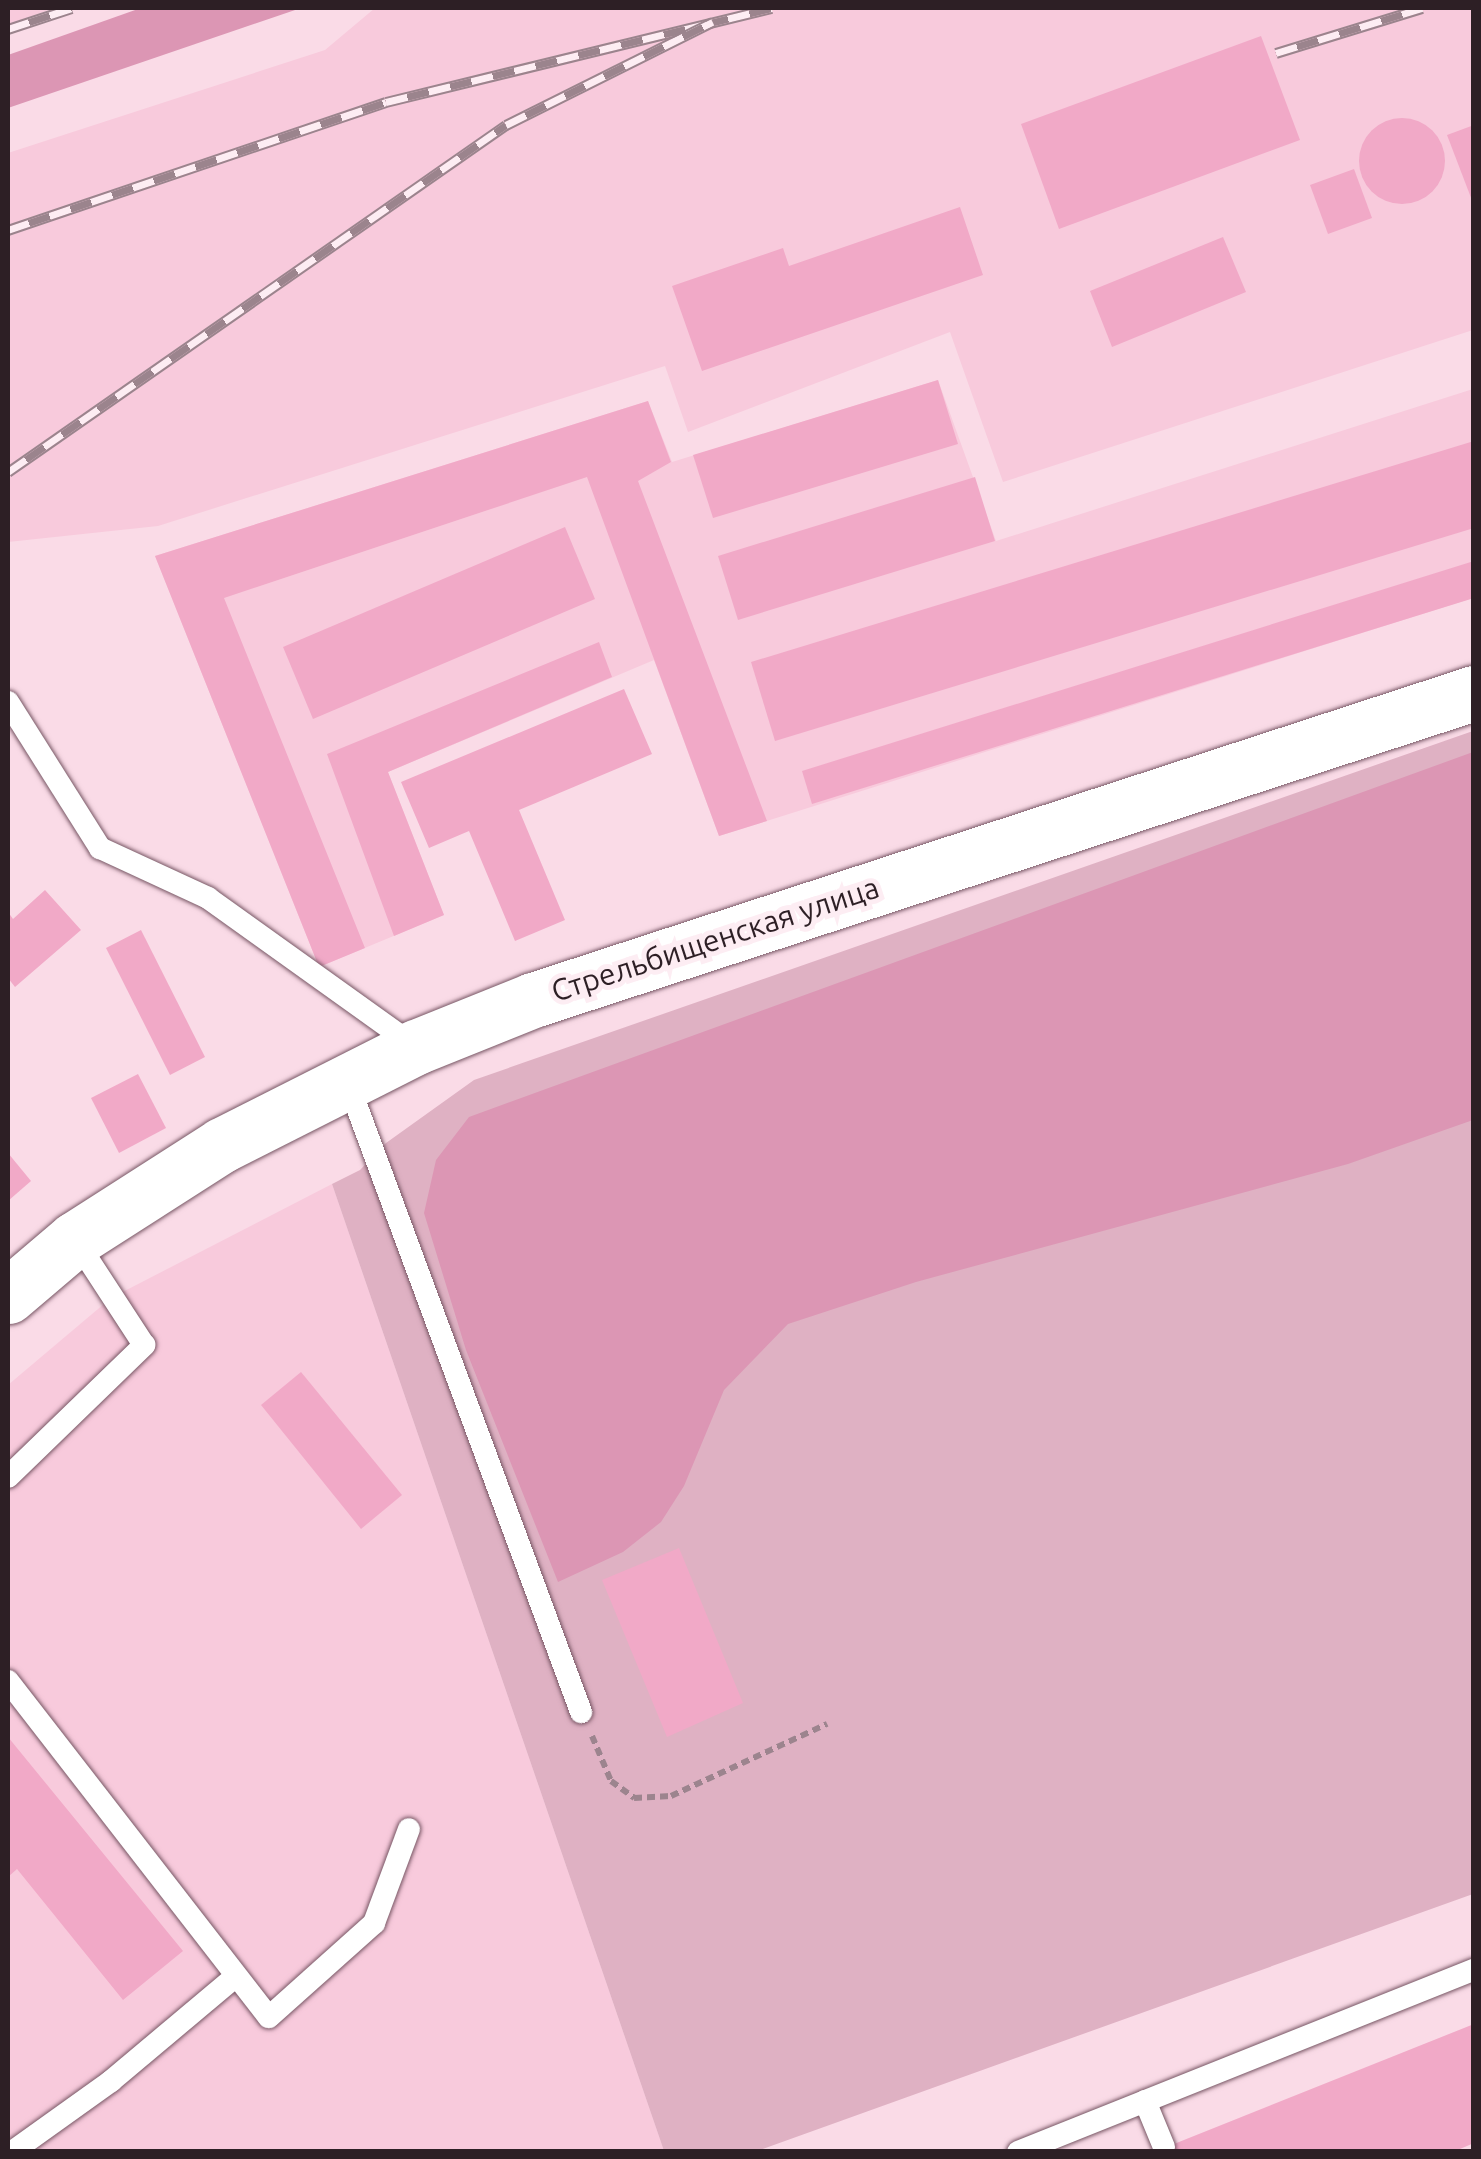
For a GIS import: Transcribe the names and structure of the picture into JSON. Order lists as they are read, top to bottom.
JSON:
{
  "streets": {
    "main road": ["Стрельбищенская улица"]
  }
}
